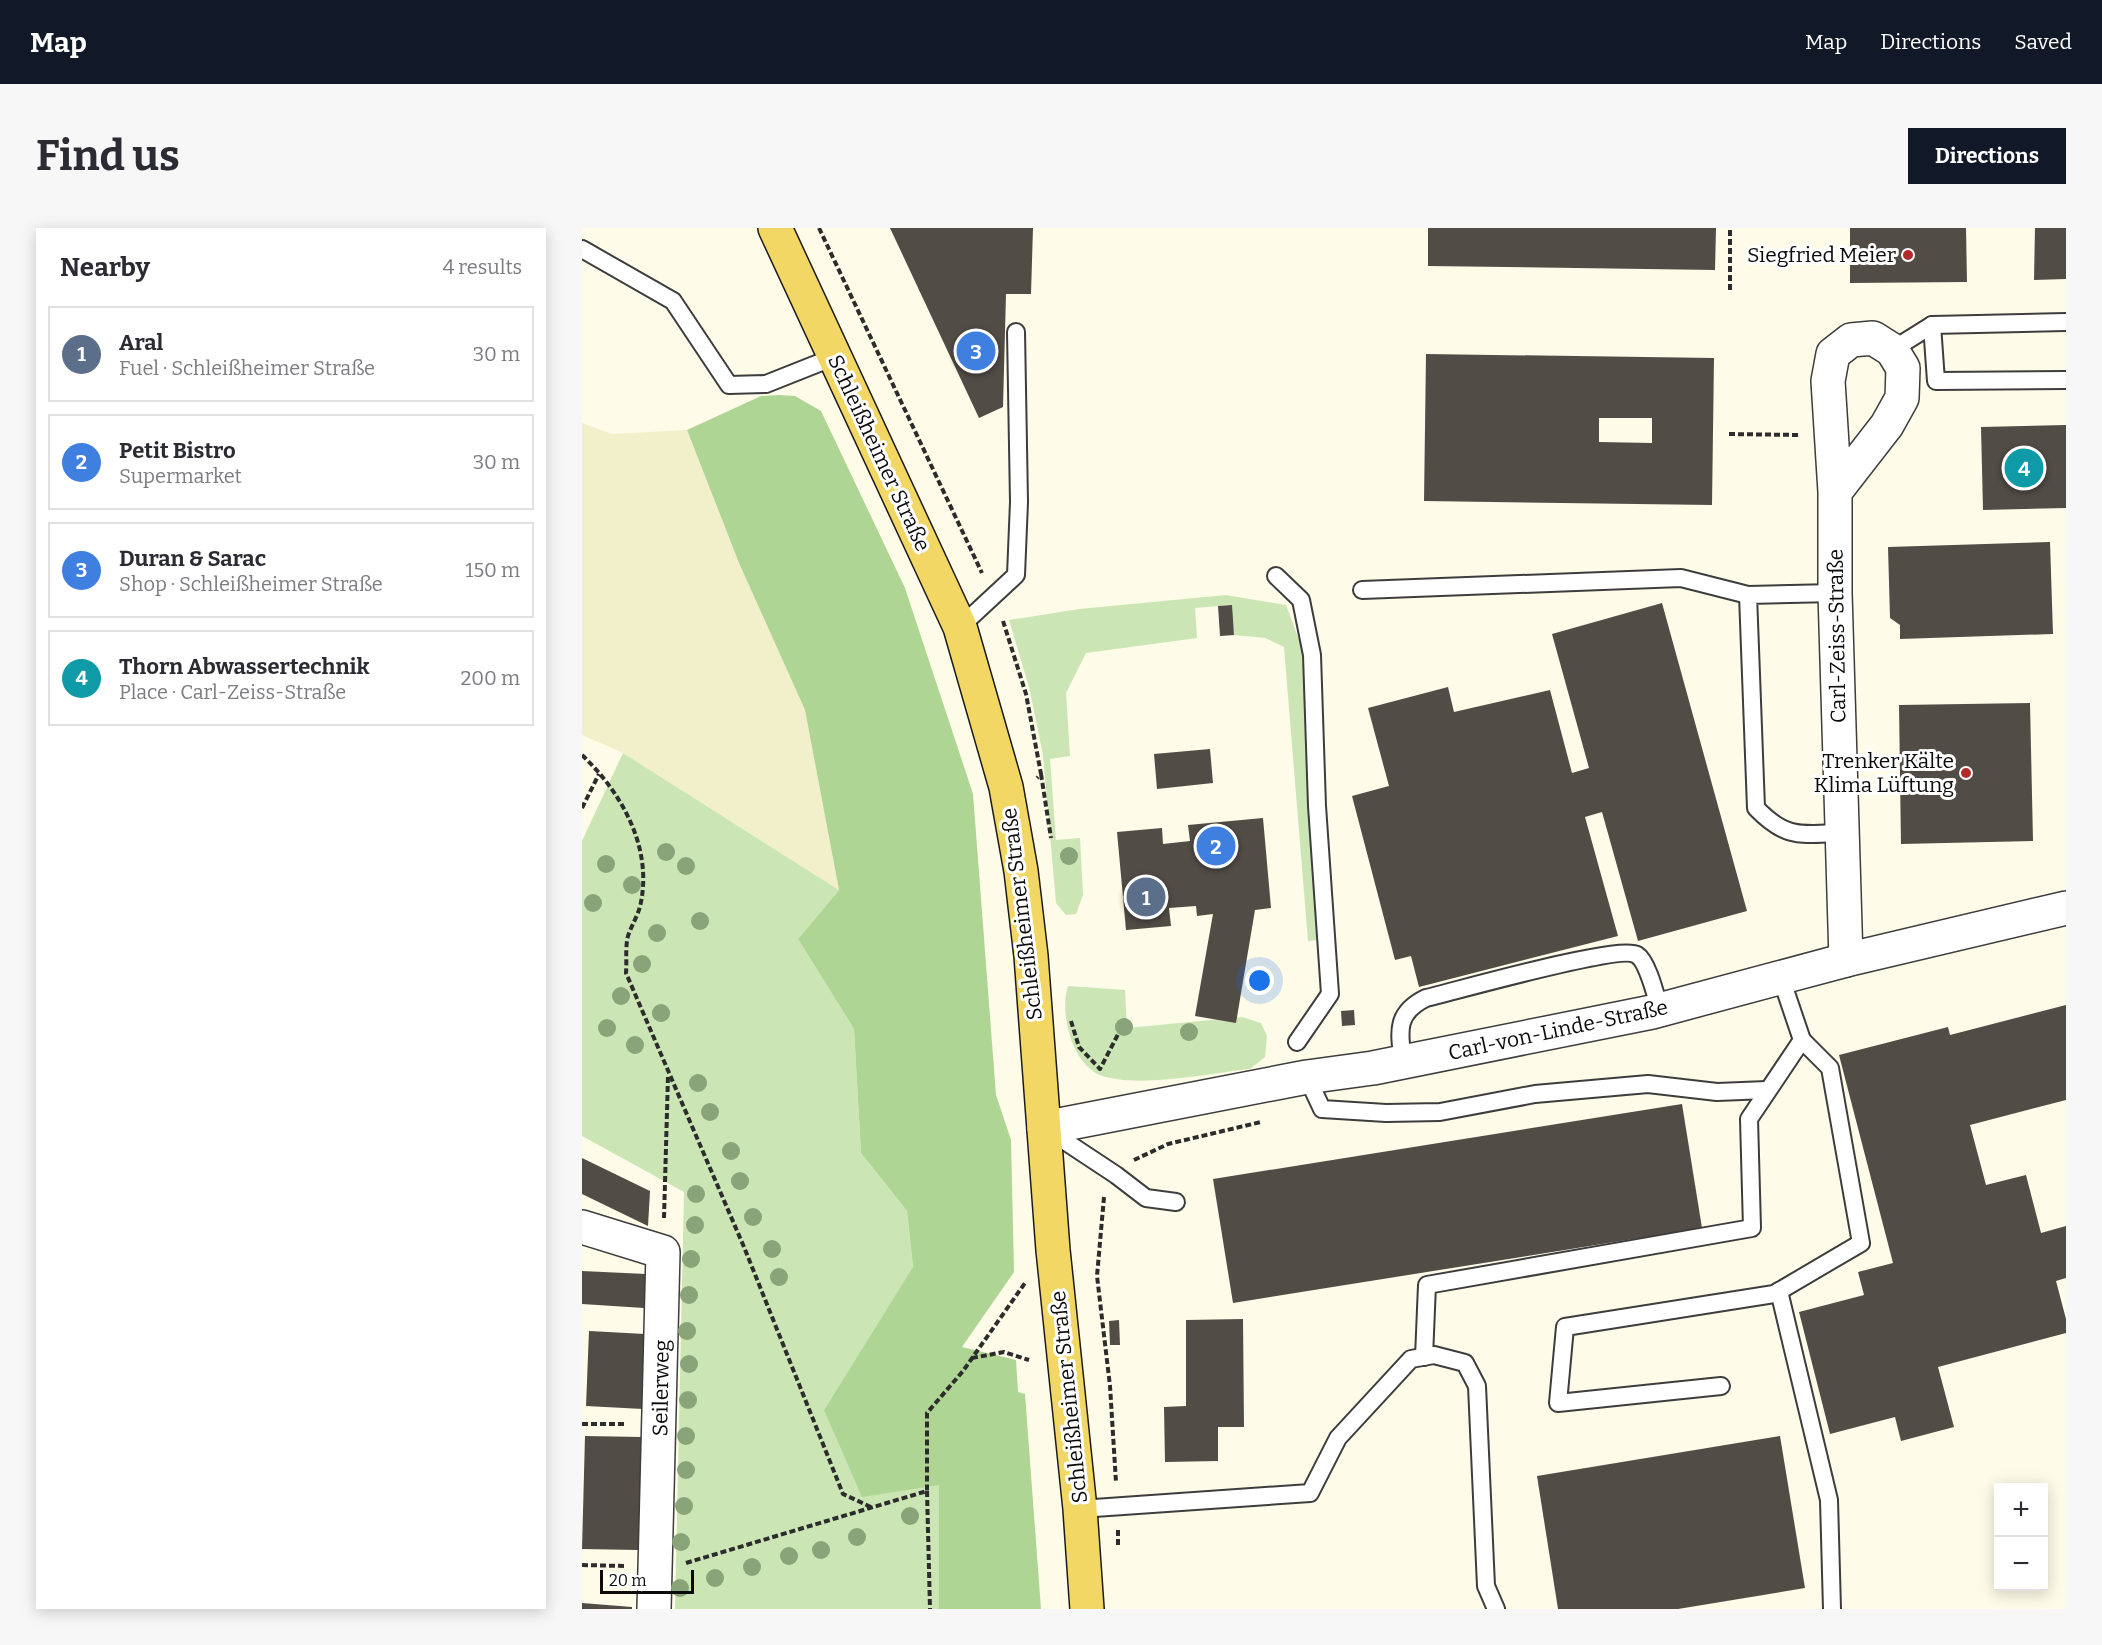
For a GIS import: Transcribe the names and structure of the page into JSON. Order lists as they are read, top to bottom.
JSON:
{
  "streets": {
    "main road": ["Schleißheimer Straße"],
    "street": ["Carl-Zeiss-Straße", "Carl-von-Linde-Straße", "Seilerweg"]
  },
  "crossings": [
    ["Schleißheimer Straße", "Carl-von-Linde-Straße"],
    ["Carl-Zeiss-Straße", "Carl-von-Linde-Straße"]
  ],
  "places": ["Siegfried Meier", "Trenker Kälte Klima Lüftung"],
  "scale_bar": "20 m",
  "page": {
    "header": "Map",
    "nav": ["Map", "Directions", "Saved"],
    "buttons": "Directions",
    "title": "Find us",
    "heading": ["Nearby", "4 results"],
    "list": [
      {
        "mark": "1",
        "name": "Aral",
        "note": "Fuel · Schleißheimer Straße",
        "value": "30 m"
      },
      {
        "mark": "2",
        "name": "Petit Bistro",
        "note": "Supermarket",
        "value": "30 m"
      },
      {
        "mark": "3",
        "name": "Duran & Sarac",
        "note": "Shop · Schleißheimer Straße",
        "value": "150 m"
      },
      {
        "mark": "4",
        "name": "Thorn Abwassertechnik",
        "note": "Place · Carl-Zeiss-Straße",
        "value": "200 m"
      }
    ],
    "pins": [
      "3",
      "4",
      "2",
      "1"
    ],
    "map_buttons": ["+", "−"],
    "scale": "20 m"
  }
}
